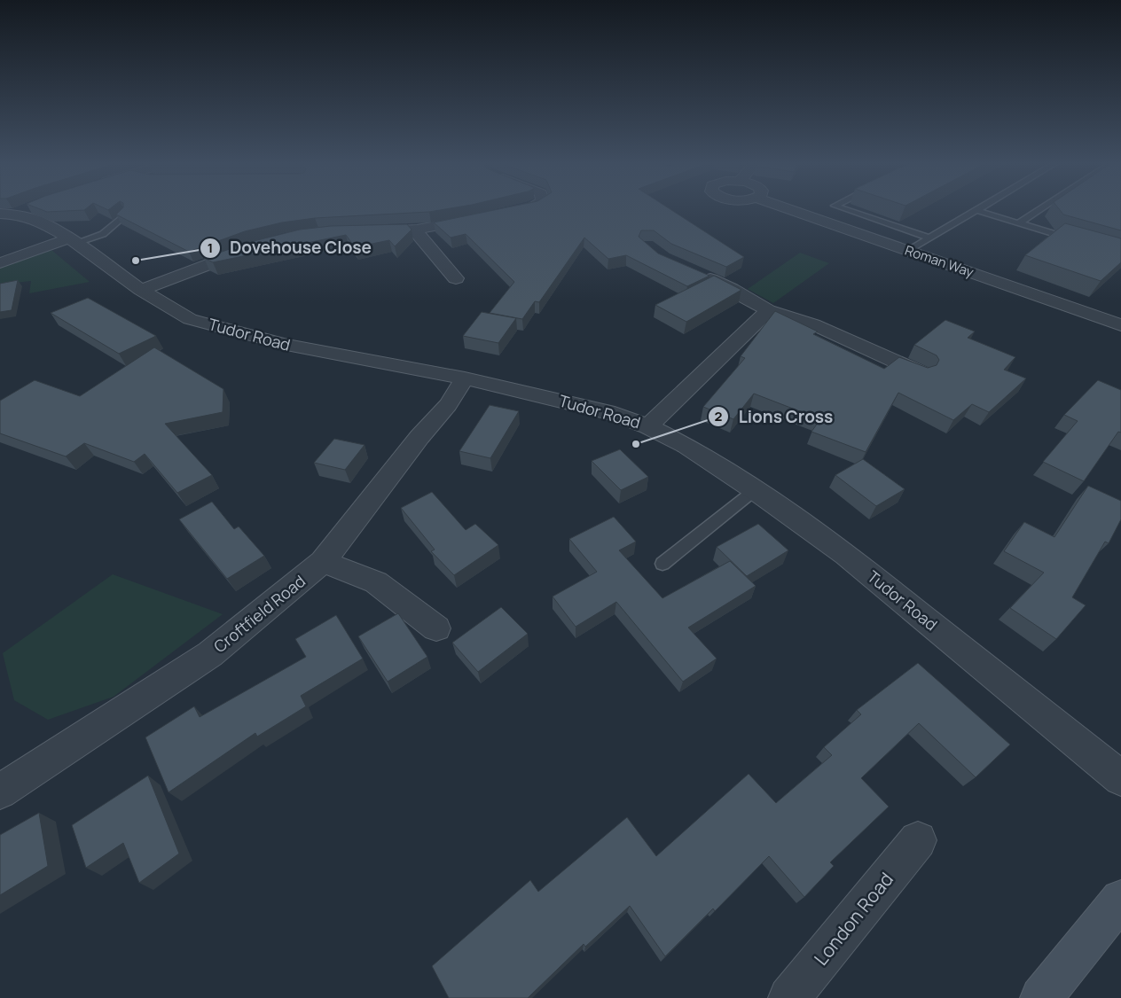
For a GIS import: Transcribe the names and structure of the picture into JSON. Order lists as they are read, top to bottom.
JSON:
{
  "streets": {
    "street": [
      "Roman Way",
      "Tudor Road",
      "Croftfield Road",
      "London Road"
    ]
  },
  "crossings": [
    ["Tudor Road", "Croftfield Road"]
  ],
  "places": ["Dovehouse Close", "Lions Cross"]
}
